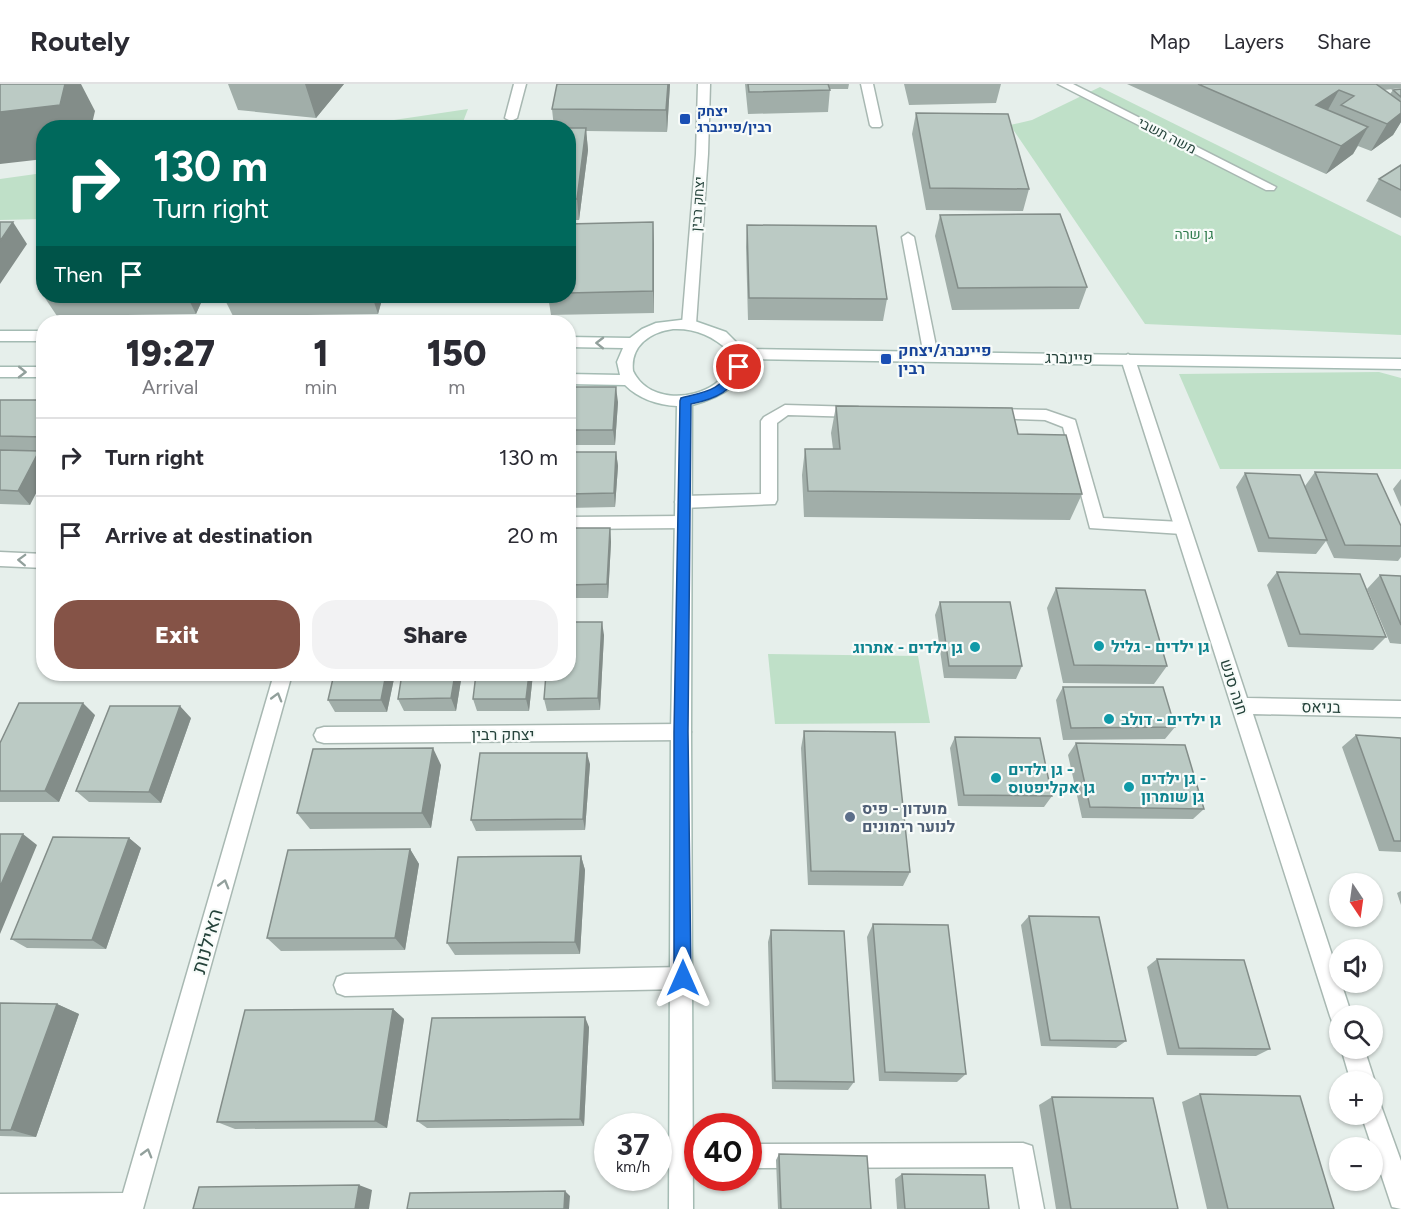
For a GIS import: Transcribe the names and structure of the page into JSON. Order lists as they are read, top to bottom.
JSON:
{
  "streets": {
    "street": [
      "משה תשבי",
      "יצחק רבין",
      "פיינברג",
      "חנה סנש",
      "בניאס",
      "האילנות"
    ]
  },
  "crossings": [
    ["יצחק רבין", "פיינברג"],
    ["פיינברג", "חנה סנש"],
    ["חנה סנש", "בניאס"]
  ],
  "one_way": ["האילנות"],
  "parks": ["גן שרה"],
  "places": {
    "transit": ["יצחק רבין/פיינברג", "פיינברג/יצחק רבין"],
    "other": [
      "גן ילדים - גליל",
      "גן ילדים - אתרוג",
      "גן ילדים - דולב",
      "גן ילדים - גן אקליפטוס",
      "גן ילדים - גן שומרון",
      "מועדון - פיס לנוער רימונים"
    ]
  },
  "north": "bottom",
  "page": {
    "header": "Routely",
    "nav": ["Map", "Layers", "Share"],
    "turn": ["130 m", "Turn right"],
    "then": "Then",
    "eta": [
      "19:27",
      "Arrival",
      "1",
      "min",
      "150",
      "m"
    ],
    "list": [
      {
        "name": "Turn right",
        "value": "130 m"
      },
      {
        "name": "Arrive at destination",
        "value": "20 m"
      }
    ],
    "buttons": ["Exit", "Share"],
    "map_buttons": ["+", "−"],
    "speed": "37 km/h",
    "limit": "40"
  }
}
